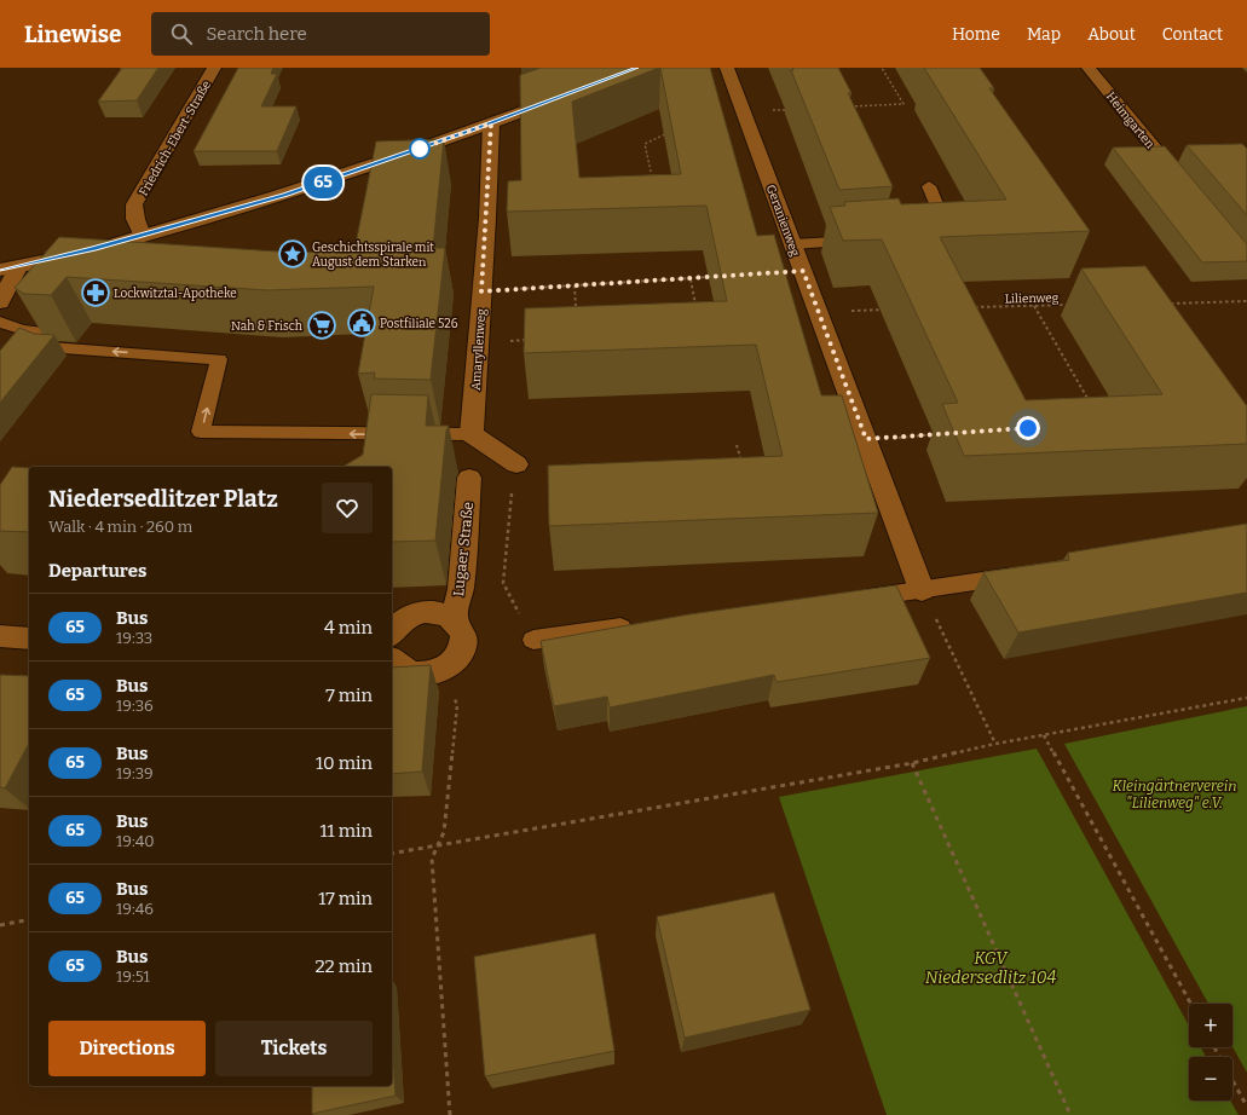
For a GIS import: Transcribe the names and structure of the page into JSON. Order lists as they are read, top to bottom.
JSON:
{
  "streets": {
    "street": [
      "Heimgarten",
      "Friedrich-Ebert-Straße",
      "Geranienweg",
      "Amaryllenweg",
      "Lugaer Straße"
    ],
    "path": ["Lilienweg"]
  },
  "parks": ["Kleingärtnerverein \"Lilienweg\" e.V.", "KGV Niedersedlitz 104"],
  "places": {
    "place": ["Geschichtsspirale mit August dem Starken"],
    "pharmacy": ["Lockwitztal-Apotheke"],
    "public building": ["Postfiliale 526"],
    "supermarket": ["Nah & Frisch"]
  },
  "lines": ["bus line 65"],
  "page": {
    "header": "Linewise",
    "search": "Search here",
    "nav": [
      "Home",
      "Map",
      "About",
      "Contact"
    ],
    "on_map": "65",
    "heading": [
      ["Niedersedlitzer Platz", "Walk · 4 min · 260 m"],
      "Departures"
    ],
    "list": [
      {
        "mark": "65",
        "name": "Bus",
        "note": "19:33",
        "value": "4 min"
      },
      {
        "mark": "65",
        "name": "Bus",
        "note": "19:36",
        "value": "7 min"
      },
      {
        "mark": "65",
        "name": "Bus",
        "note": "19:39",
        "value": "10 min"
      },
      {
        "mark": "65",
        "name": "Bus",
        "note": "19:40",
        "value": "11 min"
      },
      {
        "mark": "65",
        "name": "Bus",
        "note": "19:46",
        "value": "17 min"
      },
      {
        "mark": "65",
        "name": "Bus",
        "note": "19:51",
        "value": "22 min"
      }
    ],
    "map_buttons": ["+", "−"],
    "buttons": ["Directions", "Tickets"]
  }
}
